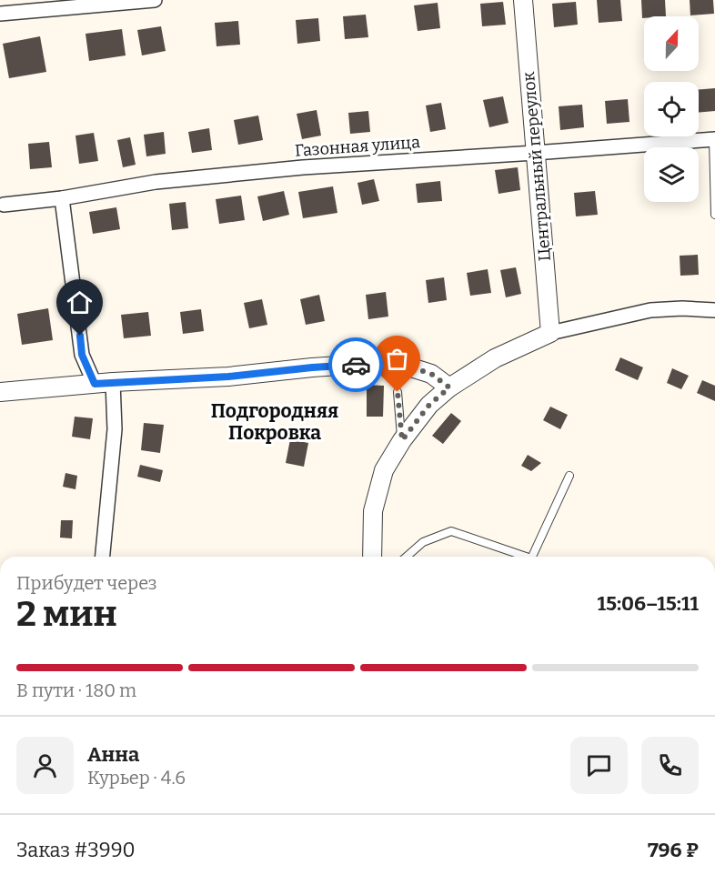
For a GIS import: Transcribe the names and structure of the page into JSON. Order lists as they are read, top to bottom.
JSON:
{
  "streets": {
    "street": ["Газонная улица", "Центральный переулок"]
  },
  "crossings": [
    ["Газонная улица", "Центральный переулок"]
  ],
  "districts": ["Подгородняя Покровка"],
  "north": "top",
  "page": {
    "heading": ["2 мин", "Прибудет через", "15:06–15:11"],
    "panel": [
      "Анна",
      "Курьер · 4.6",
      "Заказ #3990",
      "796 ₽"
    ],
    "bar": "В пути · 180 m"
  }
}
